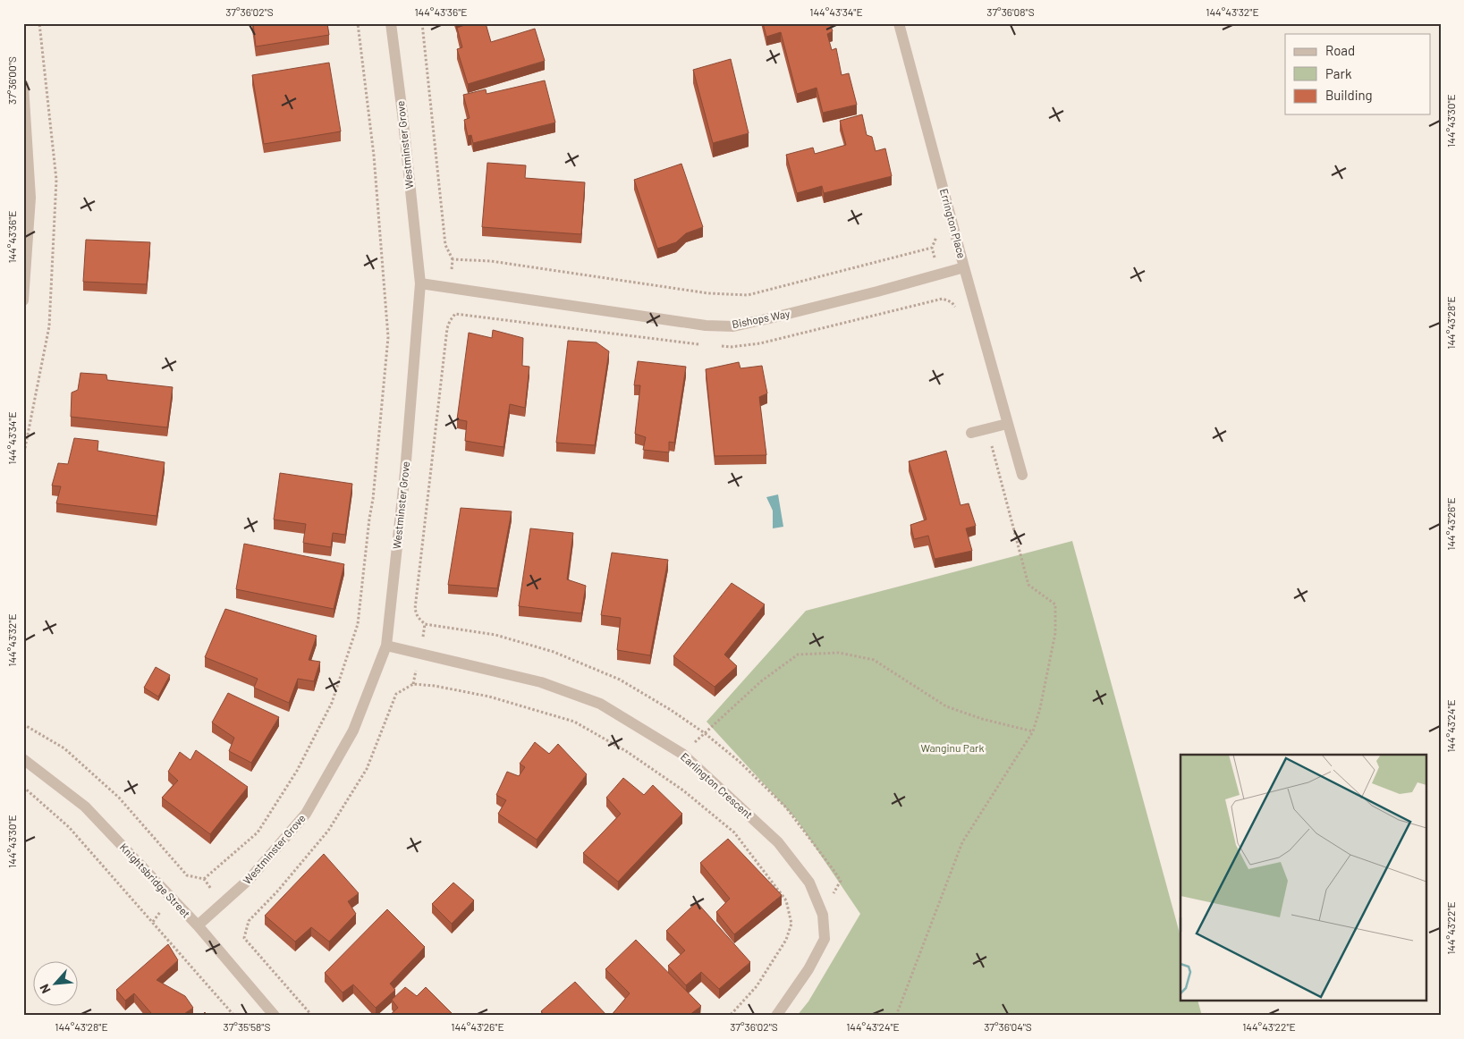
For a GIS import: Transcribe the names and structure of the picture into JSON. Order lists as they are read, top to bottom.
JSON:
{
  "streets": {
    "street": [
      "Westminster Grove",
      "Errington Place",
      "Bishops Way",
      "Earlington Crescent",
      "Knightsbridge Street"
    ]
  },
  "crossings": [
    ["Westminster Grove", "Bishops Way"],
    ["Westminster Grove", "Earlington Crescent"],
    ["Westminster Grove", "Knightsbridge Street"],
    ["Errington Place", "Bishops Way"]
  ],
  "parks": ["Wanginu Park"],
  "legend": ["Road", "Park", "Building"],
  "north": "bottom left",
  "coordinates": [
    "37°36'02\"S",
    "144°43'36\"E",
    "144°43'34\"E",
    "37°36'08\"S",
    "144°43'32\"E",
    "37°36'00\"S",
    "144°43'30\"E",
    "144°43'28\"E",
    "144°43'26\"E",
    "144°43'24\"E",
    "144°43'22\"E",
    "37°35'58\"S",
    "37°36'04\"S"
  ]
}
